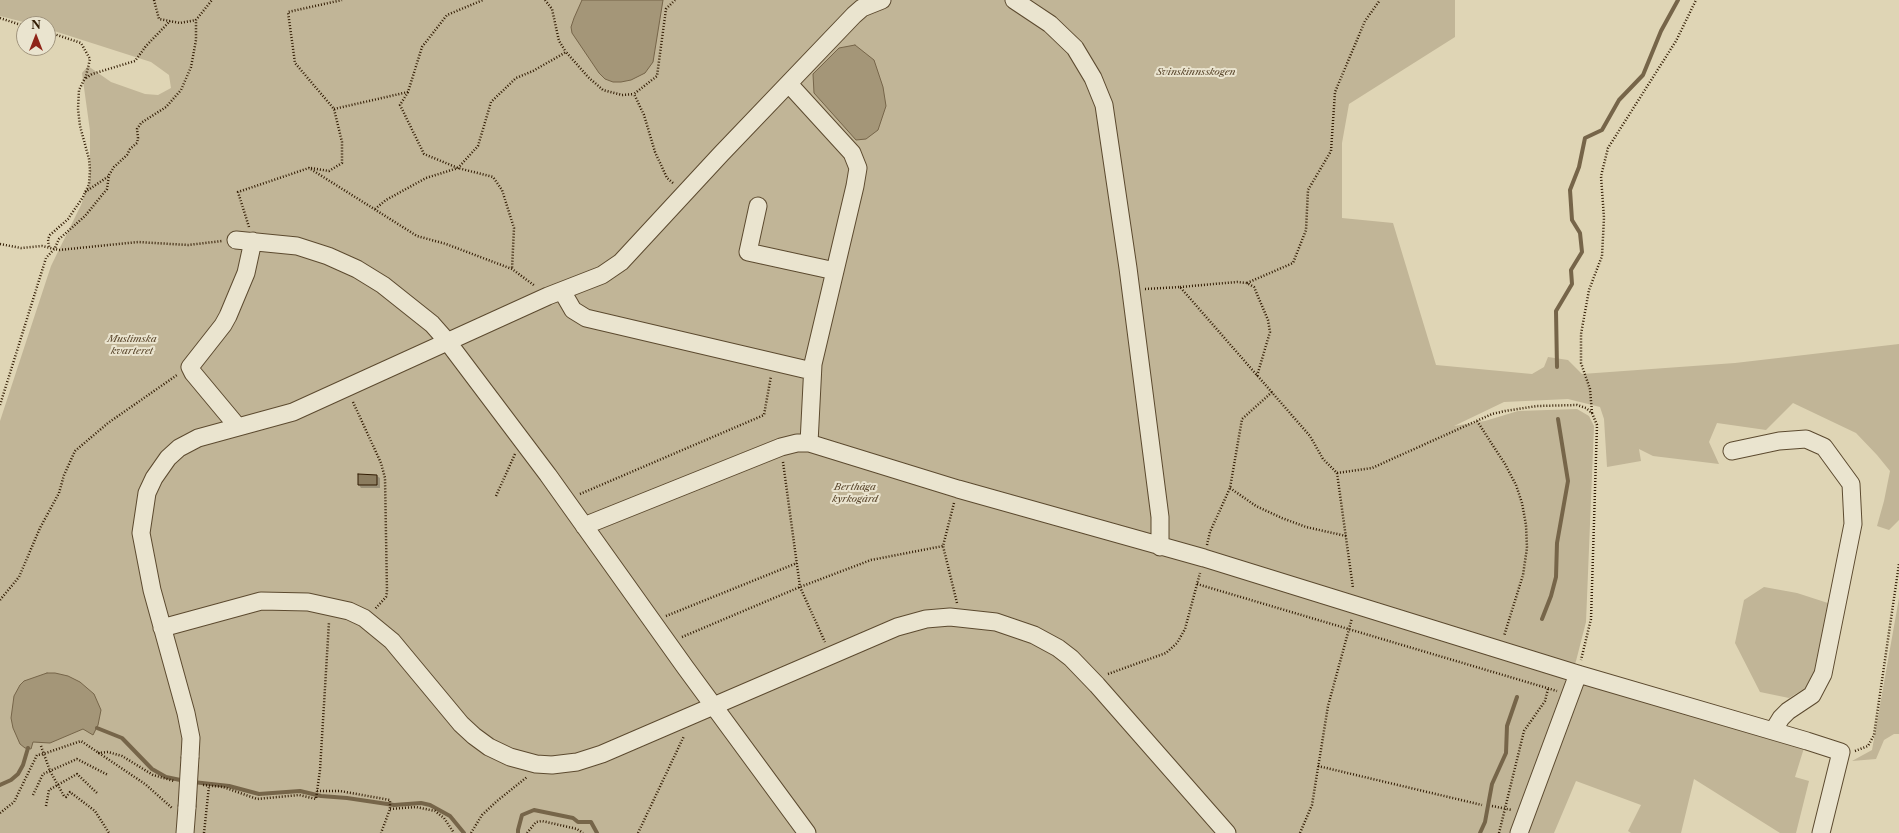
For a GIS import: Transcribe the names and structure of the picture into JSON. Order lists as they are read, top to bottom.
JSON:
{
  "parks": ["Svinskinnsskogen", "Muslimska kvarteret", "Berthåga kyrkogård"],
  "north": "top"
}
